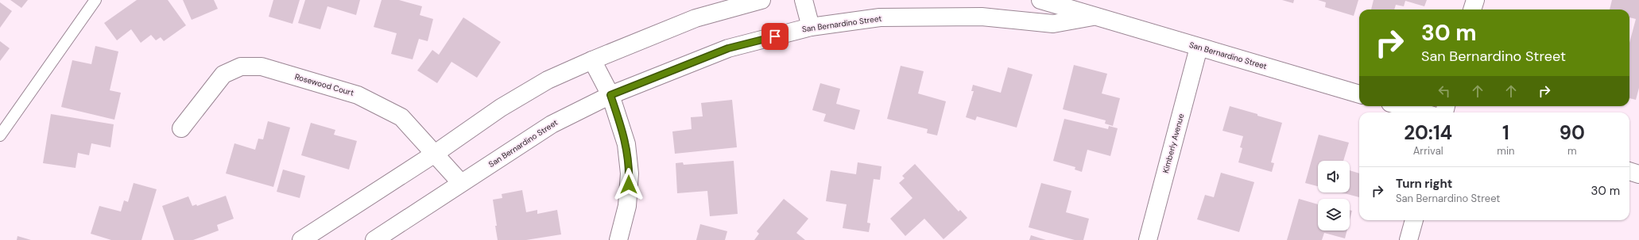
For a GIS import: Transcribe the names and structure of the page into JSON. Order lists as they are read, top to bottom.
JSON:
{
  "streets": {
    "main road": ["San Bernardino Street", "Rosewood Court", "Kimberly Avenue"]
  },
  "crossings": [
    ["San Bernardino Street", "Rosewood Court"],
    ["San Bernardino Street", "Kimberly Avenue"]
  ],
  "page": {
    "turn": ["30 m", "San Bernardino Street"],
    "eta": [
      "20:14",
      "Arrival",
      "1",
      "min",
      "90",
      "m"
    ],
    "list": [
      {
        "name": "Turn right",
        "note": "San Bernardino Street",
        "value": "30 m"
      }
    ]
  }
}
